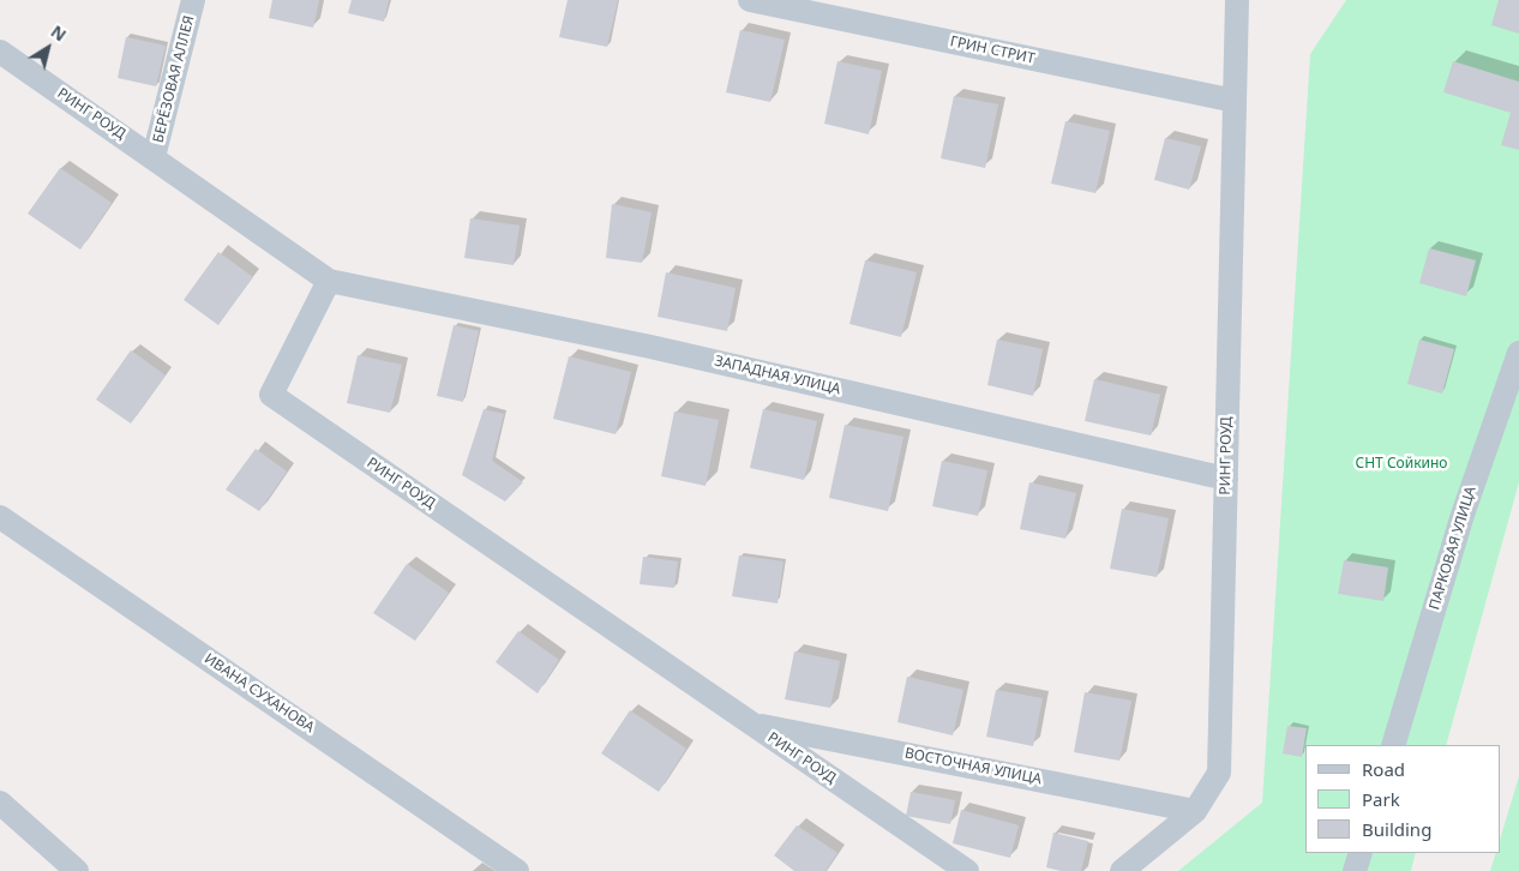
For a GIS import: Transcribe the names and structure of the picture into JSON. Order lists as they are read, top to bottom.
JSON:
{
  "streets": {
    "street": [
      "ГРИН СТРИТ",
      "БЕРЁЗОВАЯ АЛЛЕЯ",
      "РИНГ РОУД",
      "ЗАПАДНАЯ УЛИЦА",
      "ПАРКОВАЯ УЛИЦА",
      "ИВАНА СУХАНОВА",
      "ВОСТОЧНАЯ УЛИЦА"
    ]
  },
  "crossings": [
    ["ГРИН СТРИТ", "РИНГ РОУД"],
    ["БЕРЁЗОВАЯ АЛЛЕЯ", "РИНГ РОУД"],
    ["РИНГ РОУД", "ЗАПАДНАЯ УЛИЦА"],
    ["РИНГ РОУД", "ВОСТОЧНАЯ УЛИЦА"]
  ],
  "parks": ["СНТ Сойкино"],
  "legend": ["Road", "Park", "Building"],
  "north": "top right"
}
